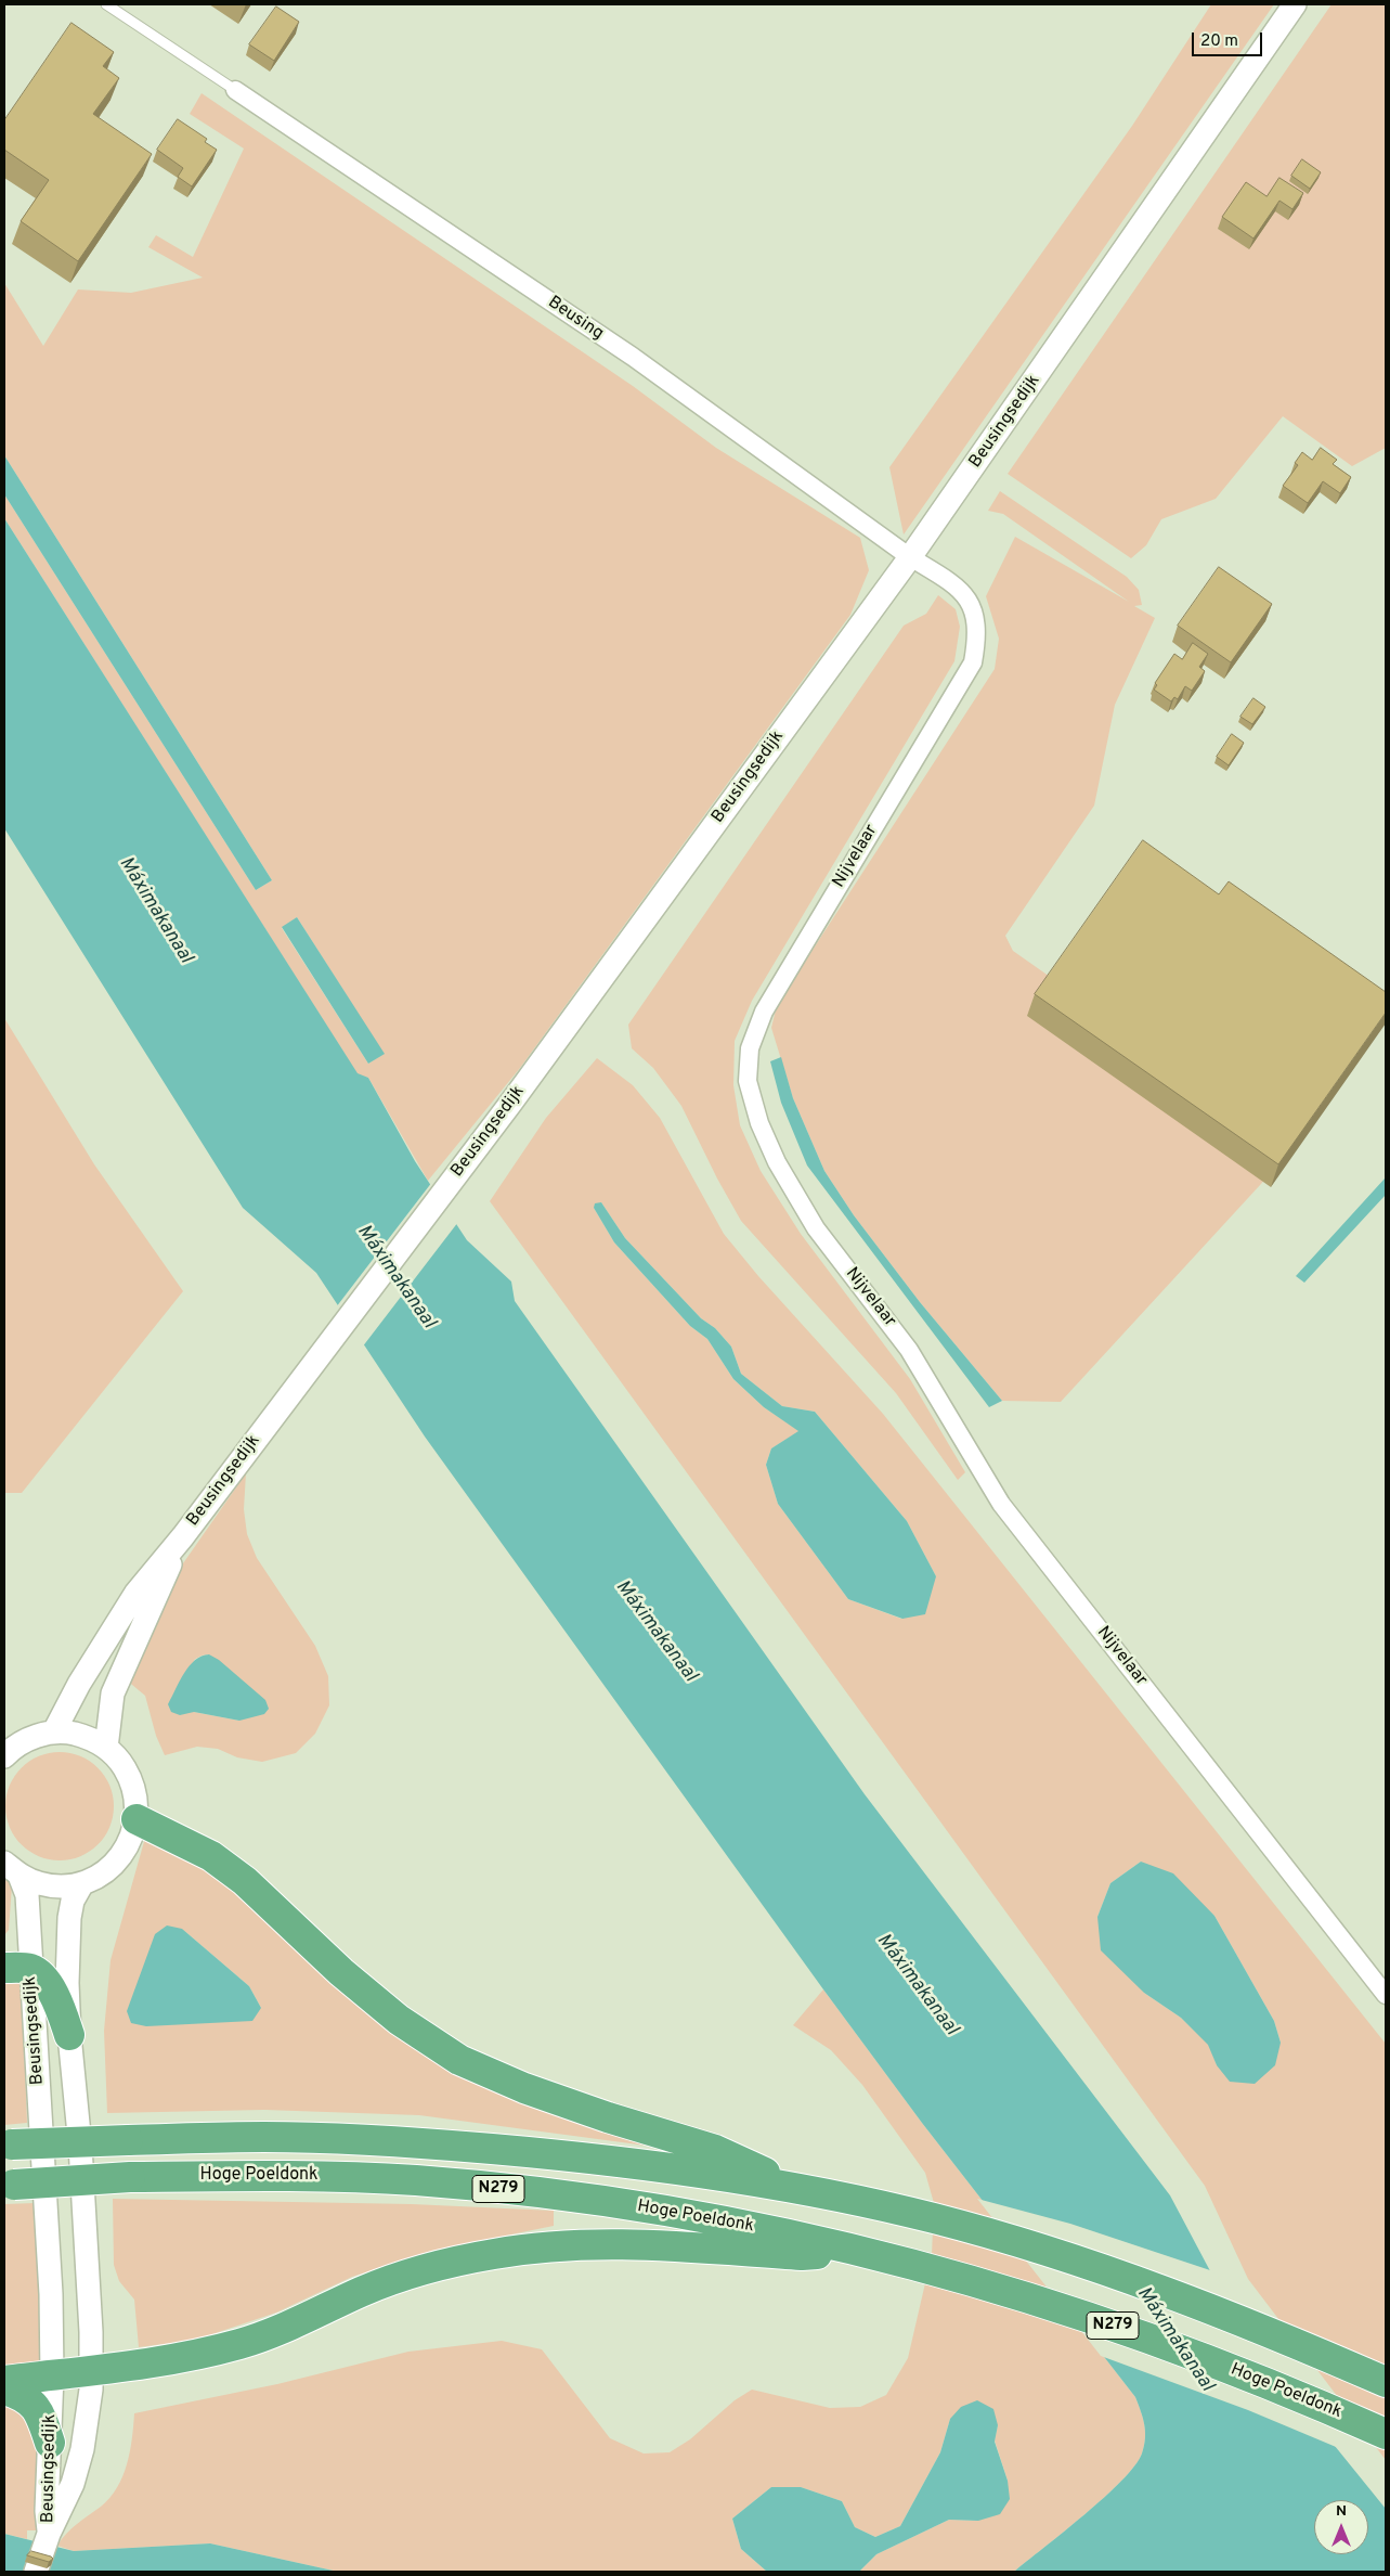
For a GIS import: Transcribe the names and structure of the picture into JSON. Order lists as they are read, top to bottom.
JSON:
{
  "streets": {
    "highway": ["Hoge Poeldonk", "N279"],
    "street": ["Beusing", "Beusingsedijk", "Nijvelaar"]
  },
  "crossings": [
    ["Beusing", "Beusingsedijk"],
    ["Beusing", "Nijvelaar"],
    ["Beusingsedijk", "Nijvelaar"],
    ["Beusingsedijk", "N279"],
    ["Hoge Poeldonk", "N279"]
  ],
  "water": ["Máximakanaal"],
  "scale_bar": "20 m",
  "north": "top"
}
